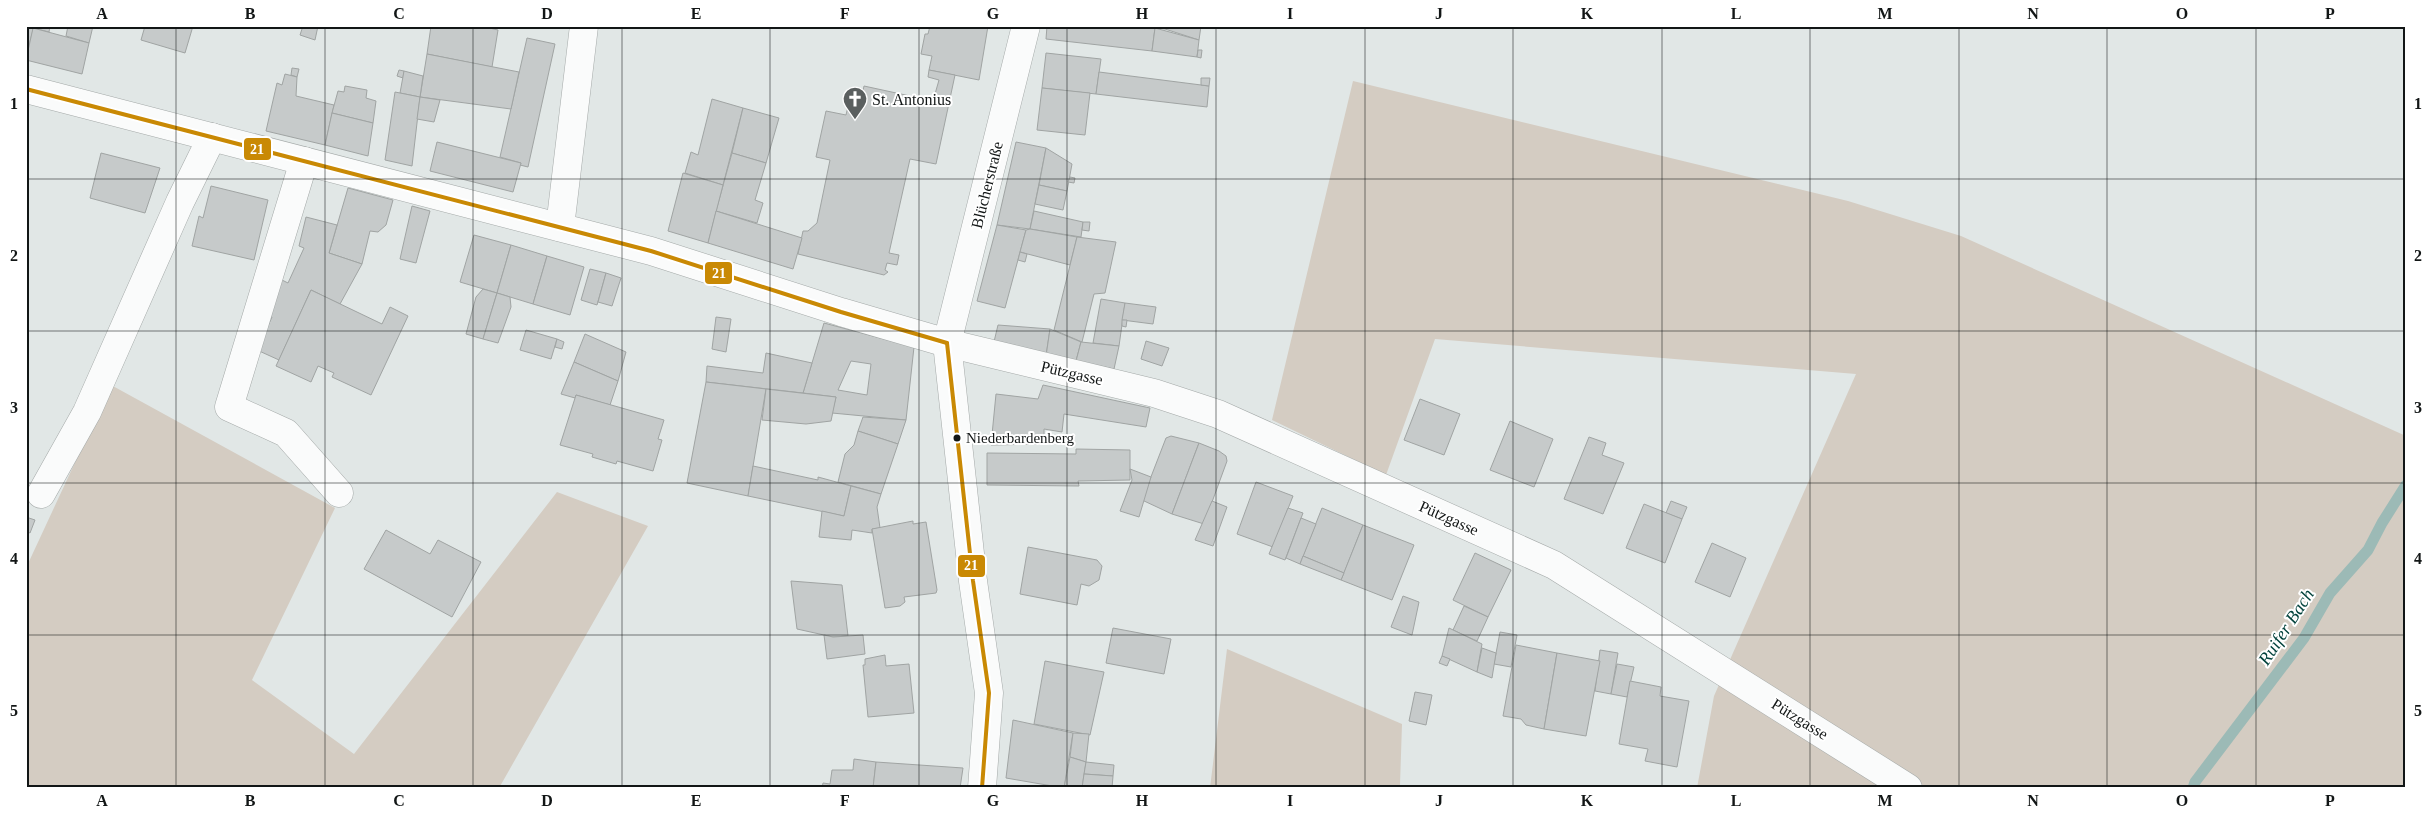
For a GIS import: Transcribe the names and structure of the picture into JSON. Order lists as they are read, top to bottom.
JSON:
{
  "streets": {
    "street": ["Blücherstraße", "Pützgasse"]
  },
  "crossings": [
    ["Blücherstraße", "Pützgasse"]
  ],
  "water": ["Ruifer Bach"],
  "places": {
    "church": ["St. Antonius"],
    "other": ["Niederbardenberg"]
  },
  "lines": ["transit line 21"],
  "grid": {
    "columns": [
      "A",
      "B",
      "C",
      "D",
      "E",
      "F",
      "G",
      "H",
      "I",
      "J",
      "K",
      "L",
      "M",
      "N",
      "O",
      "P"
    ],
    "rows": [
      "1",
      "2",
      "3",
      "4",
      "5"
    ]
  }
}
